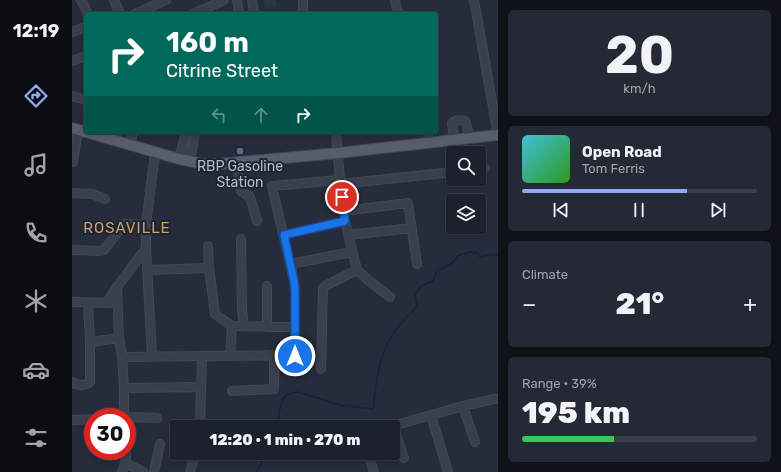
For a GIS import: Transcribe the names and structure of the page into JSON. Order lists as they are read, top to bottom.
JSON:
{
  "districts": ["ROSAVILLE"],
  "places": ["RBP Gasoline Station"],
  "page": {
    "tabs": "12:19",
    "tile": [
      ["20", "km/h"],
      "Climate",
      ["Range · 39%", "195 km"]
    ],
    "turn": ["160 m", "Citrine Street"],
    "song": ["Open Road", "Tom Ferris"],
    "heat": ["−", "21°", "+"],
    "limit": "30",
    "trip": "12:20 · 1 min · 270 m"
  }
}
